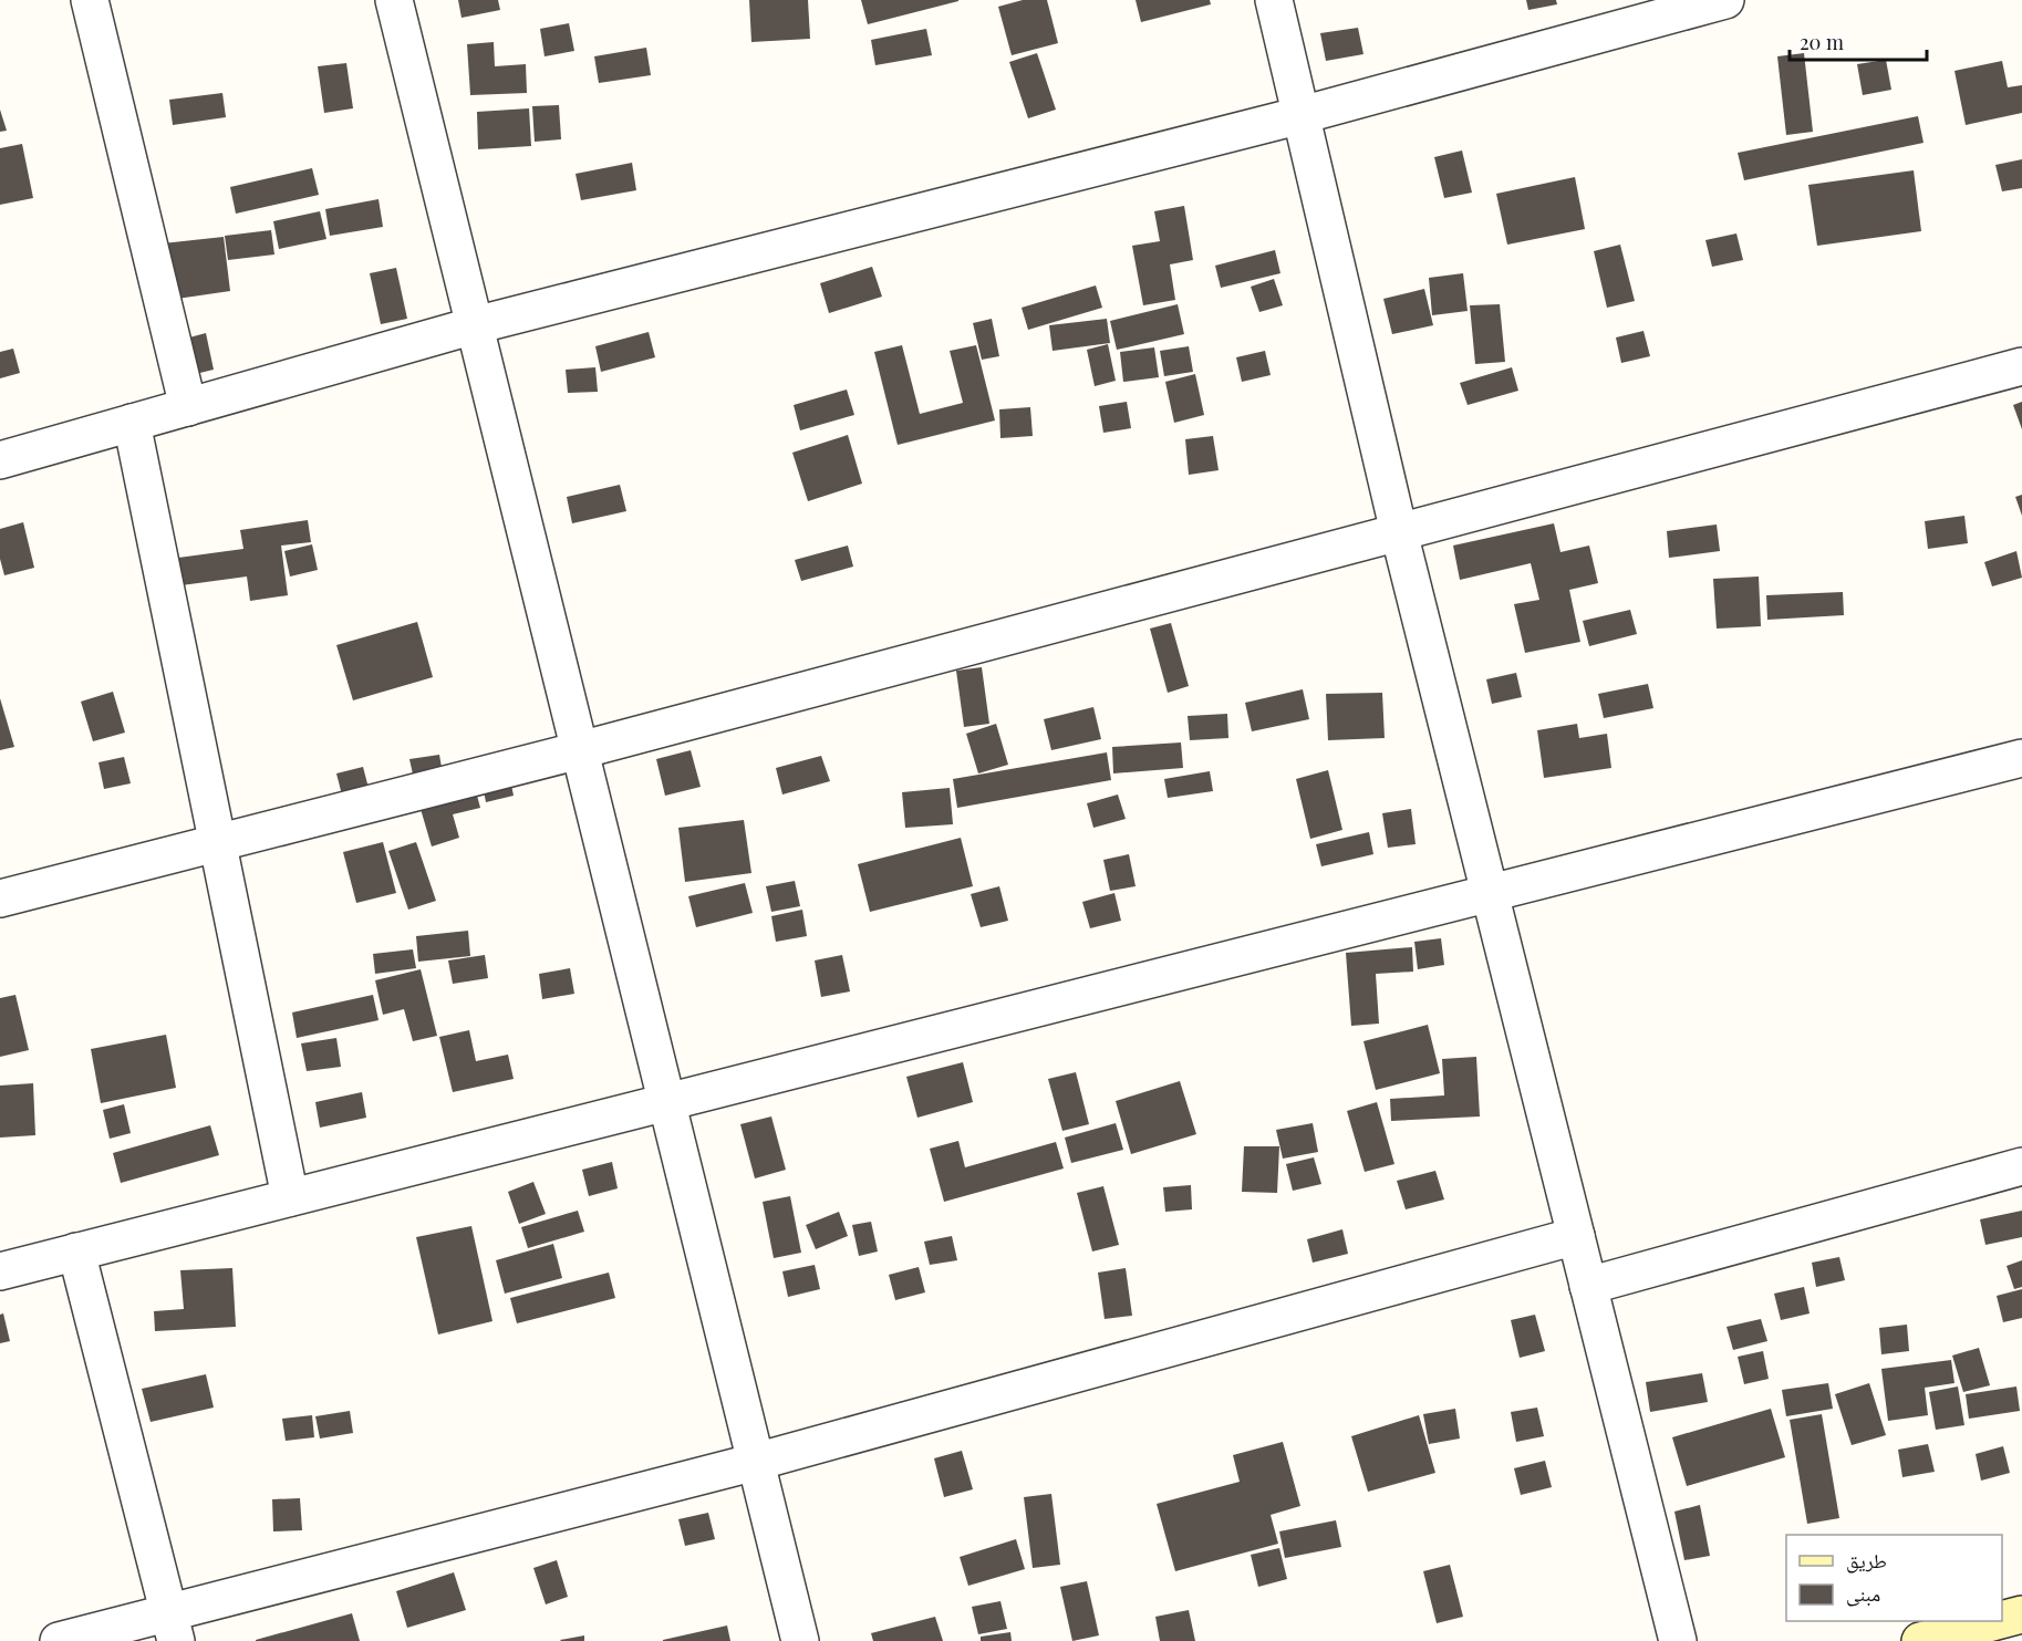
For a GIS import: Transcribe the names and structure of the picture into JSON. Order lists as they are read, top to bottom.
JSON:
{
  "legend": ["طريق", "مبنى"],
  "scale_bar": "20 m"
}
